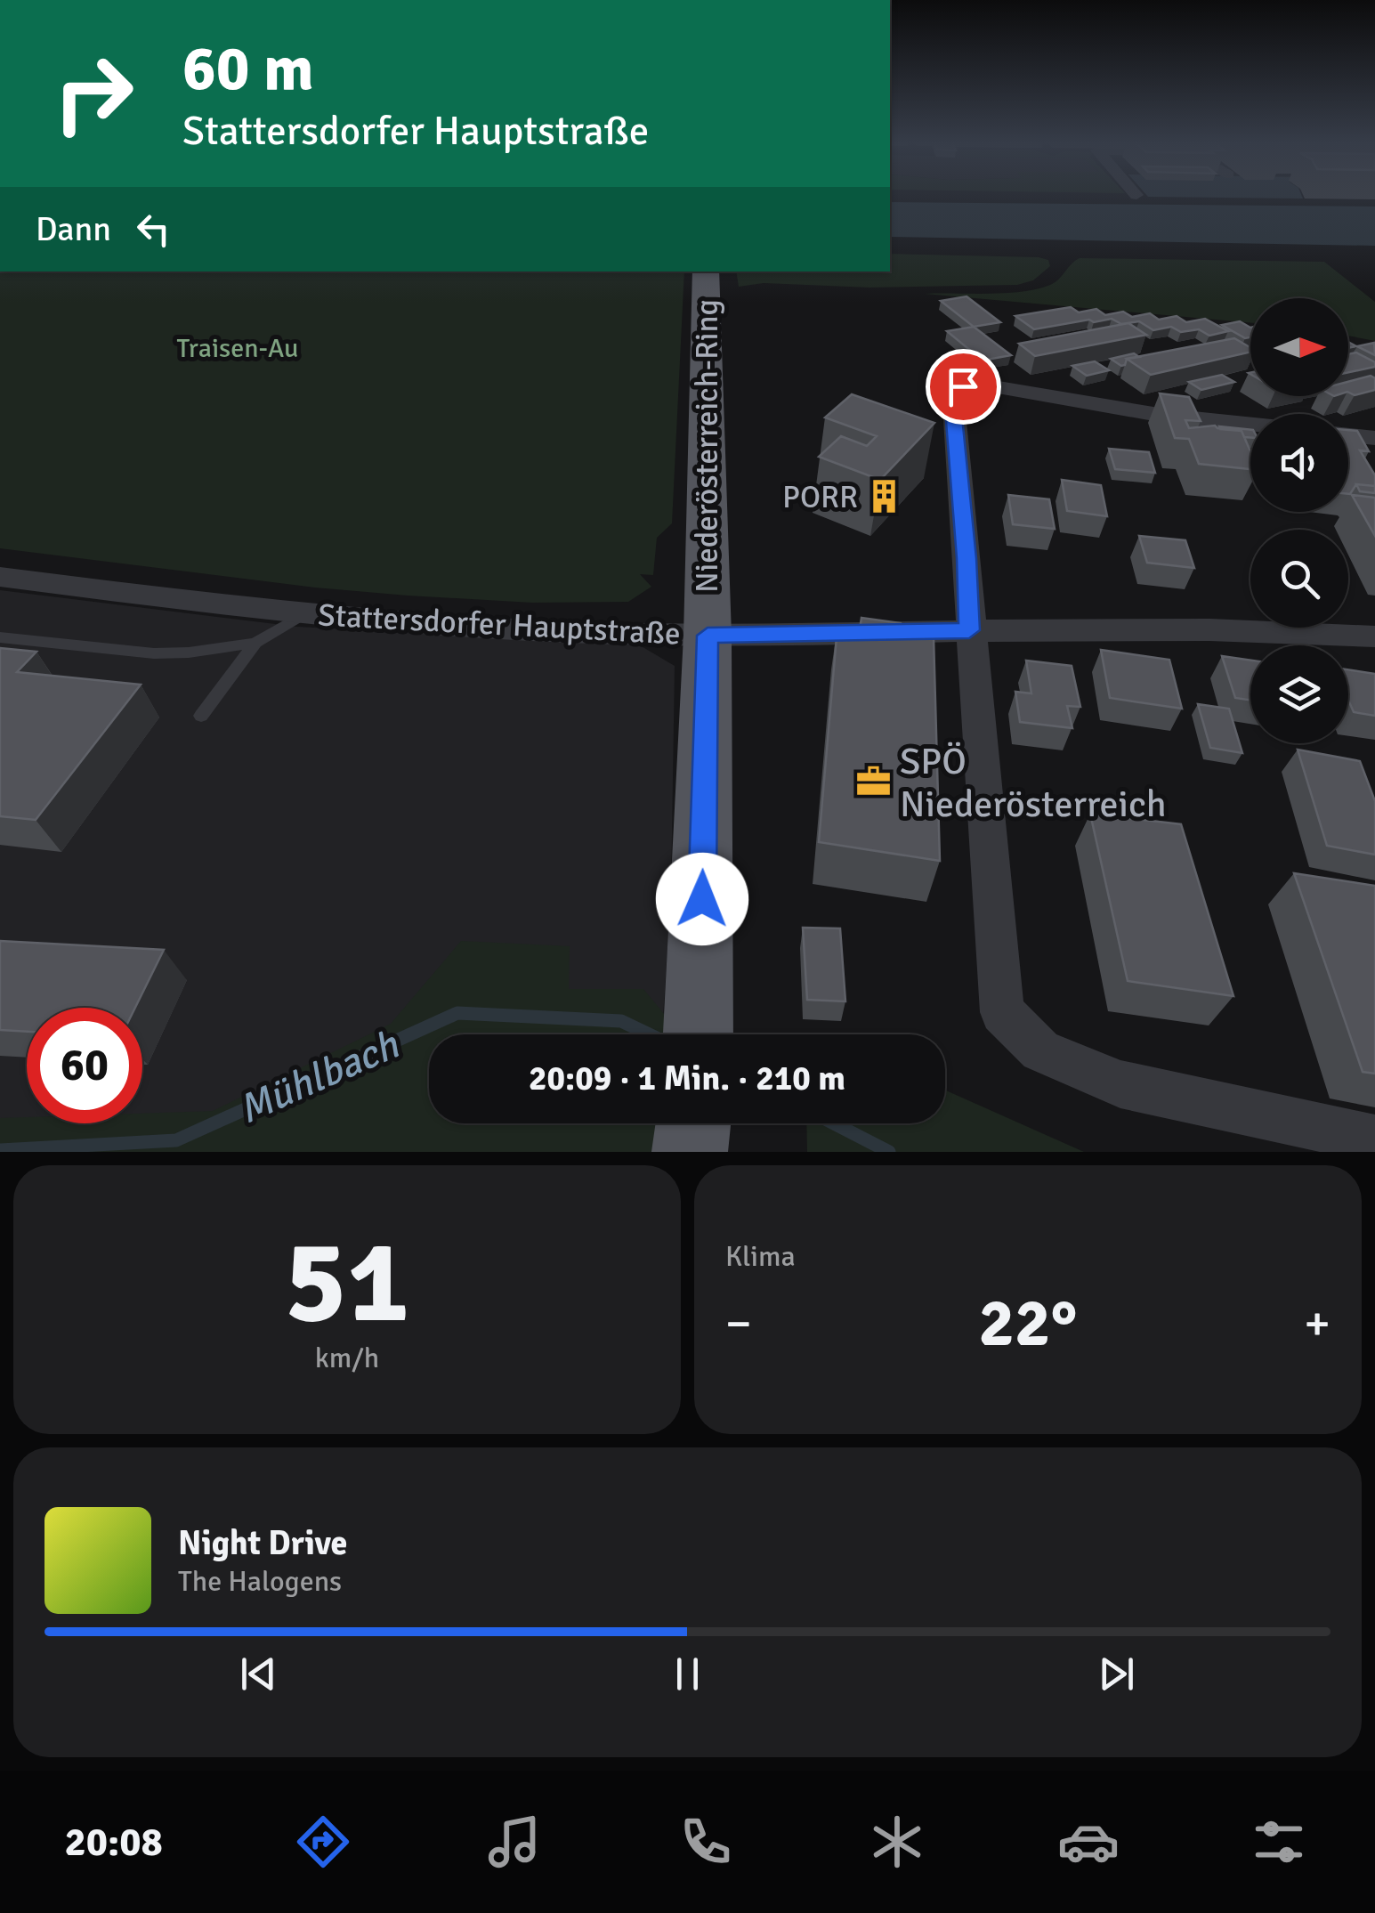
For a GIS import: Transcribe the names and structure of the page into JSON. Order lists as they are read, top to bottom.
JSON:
{
  "streets": {
    "main road": ["Niederösterreich-Ring"],
    "street": ["Stattersdorfer Hauptstraße"]
  },
  "crossings": [
    ["Niederösterreich-Ring", "Stattersdorfer Hauptstraße"]
  ],
  "water": ["Mühlbach"],
  "parks": ["Traisen-Au"],
  "places": {
    "building": ["PORR"],
    "office": ["SPÖ Niederösterreich"]
  },
  "north": "right",
  "page": {
    "turn": ["60 m", "Stattersdorfer Hauptstraße"],
    "then": "Dann",
    "limit": "60",
    "trip": "20:09 · 1 Min. · 210 m",
    "tile": [
      ["51", "km/h"],
      "Klima"
    ],
    "heat": ["−", "22°", "+"],
    "song": ["Night Drive", "The Halogens"],
    "tabs": "20:08"
  }
}
